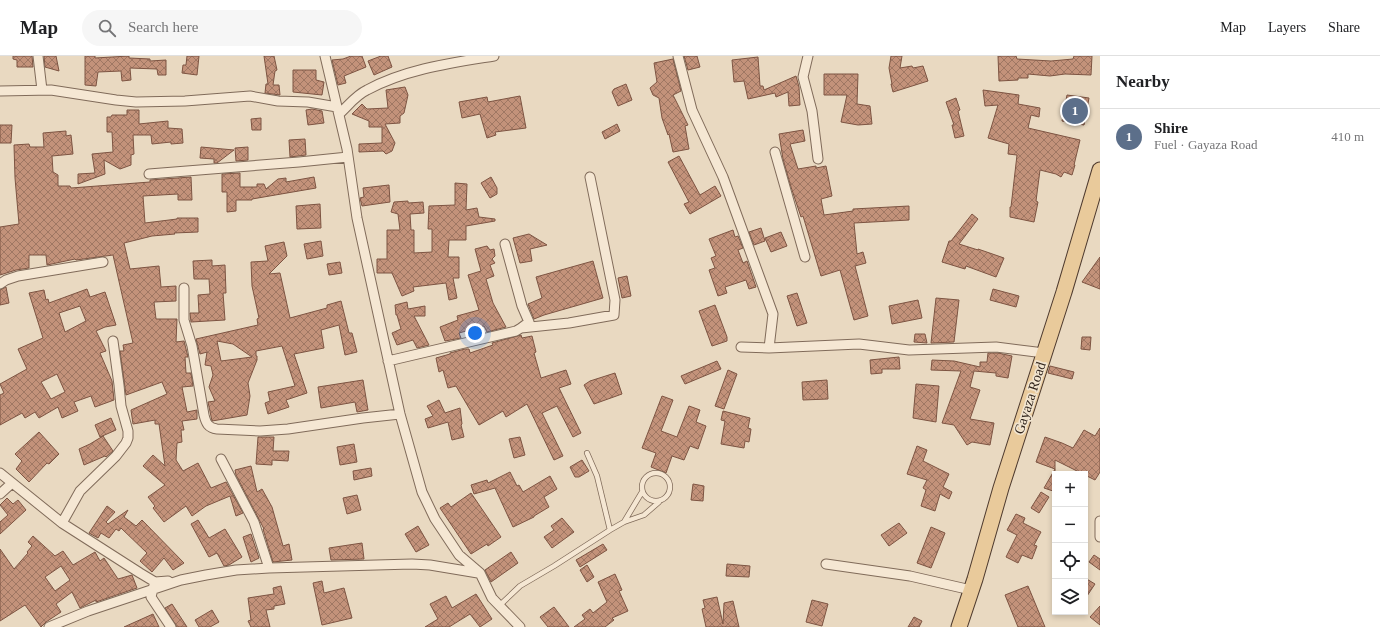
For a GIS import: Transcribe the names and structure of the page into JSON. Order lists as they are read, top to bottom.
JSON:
{
  "streets": {
    "main road": ["Gayaza Road"]
  },
  "page": {
    "header": "Map",
    "search": "Search here",
    "nav": ["Map", "Layers", "Share"],
    "heading": "Nearby",
    "pins": "1",
    "list": [
      {
        "mark": "1",
        "name": "Shire",
        "note": "Fuel · Gayaza Road",
        "value": "410 m"
      }
    ],
    "map_buttons": ["+", "−"]
  }
}
